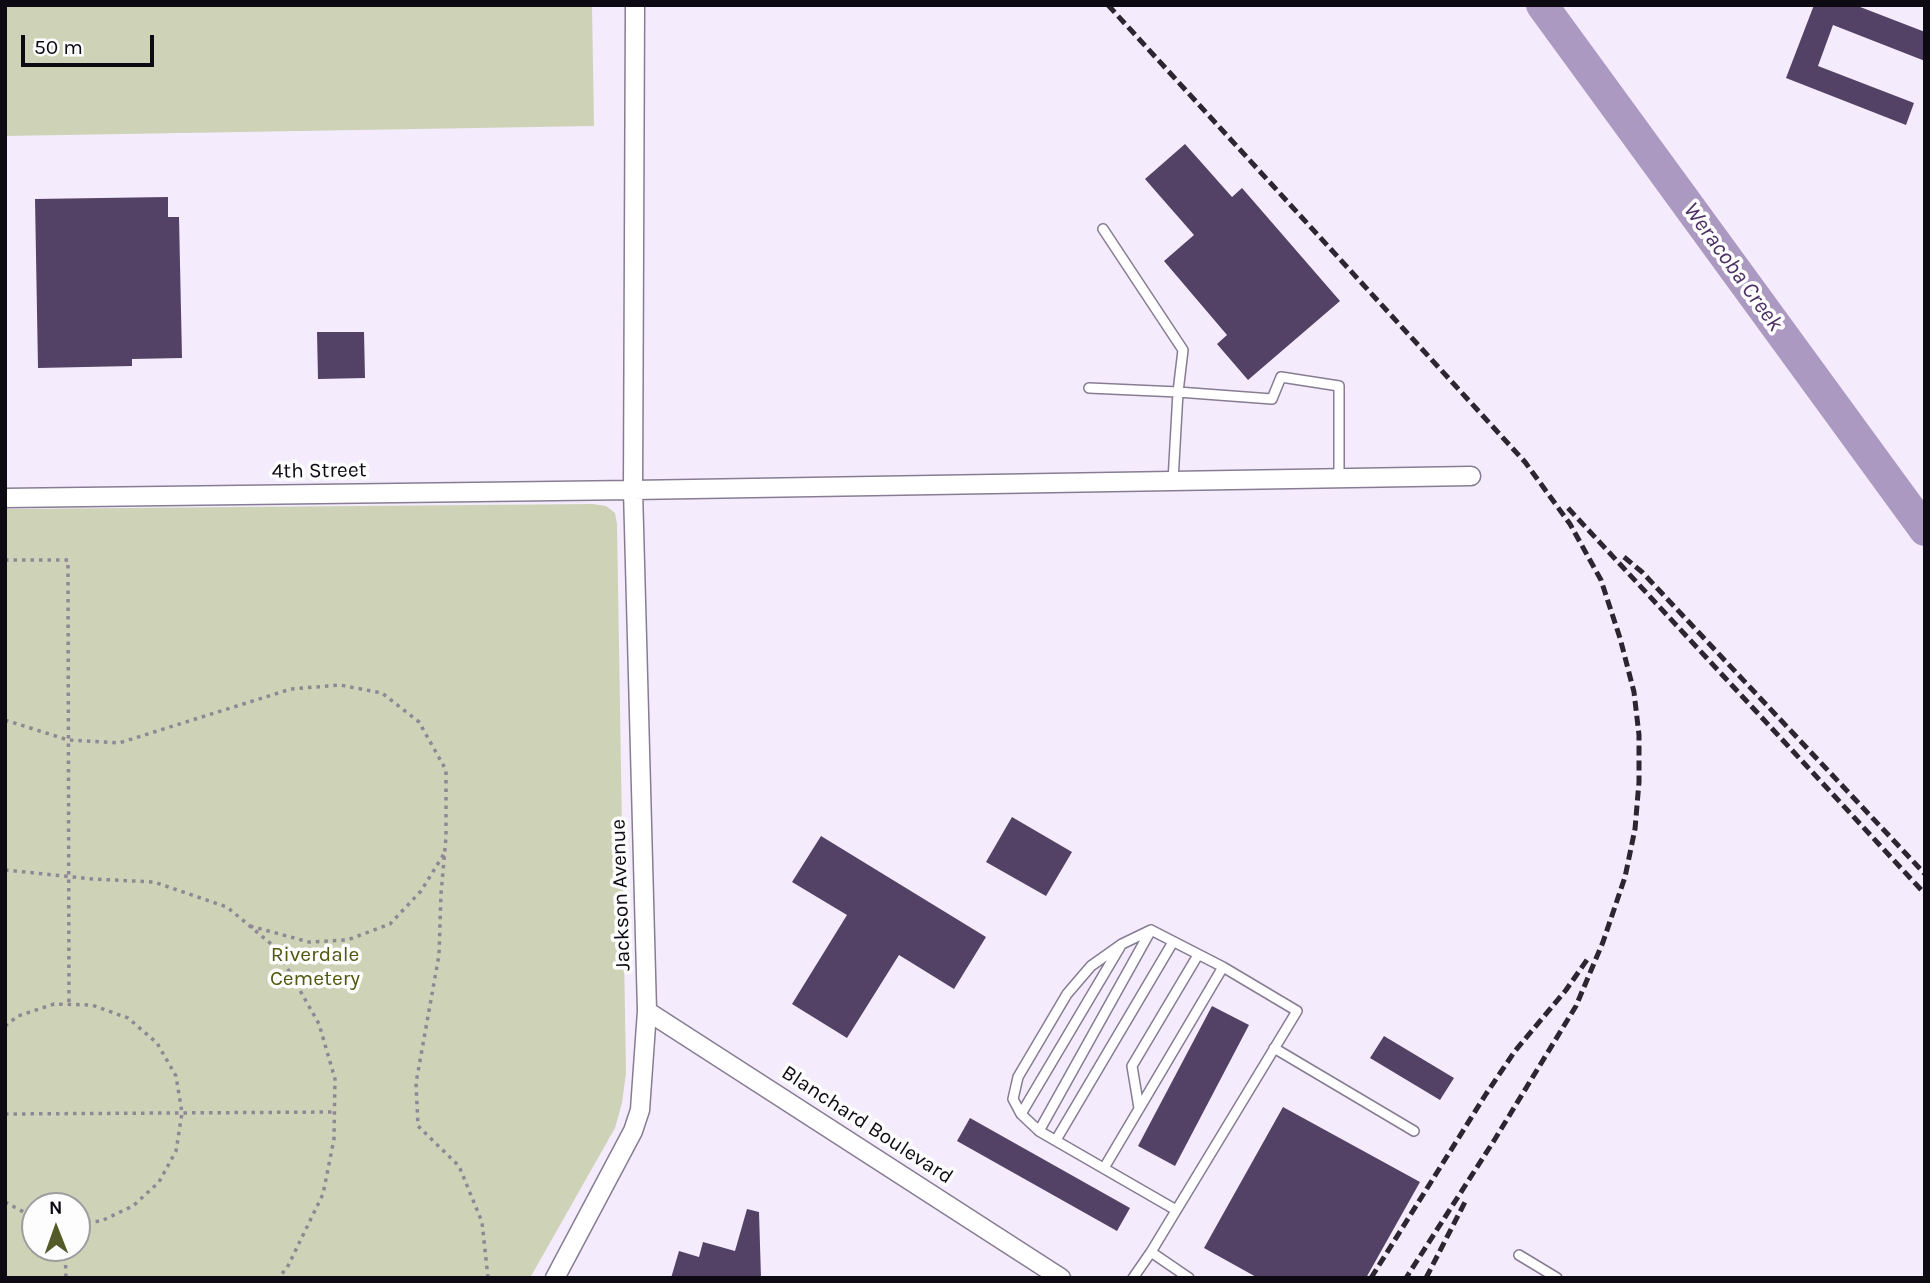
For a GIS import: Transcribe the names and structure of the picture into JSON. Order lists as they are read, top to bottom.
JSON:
{
  "streets": {
    "street": ["4th Street", "Jackson Avenue", "Blanchard Boulevard"]
  },
  "crossings": [
    ["4th Street", "Jackson Avenue"],
    ["Jackson Avenue", "Blanchard Boulevard"]
  ],
  "water": ["Weracoba Creek"],
  "parks": ["Riverdale Cemetery"],
  "scale_bar": "50 m",
  "north": "top"
}
